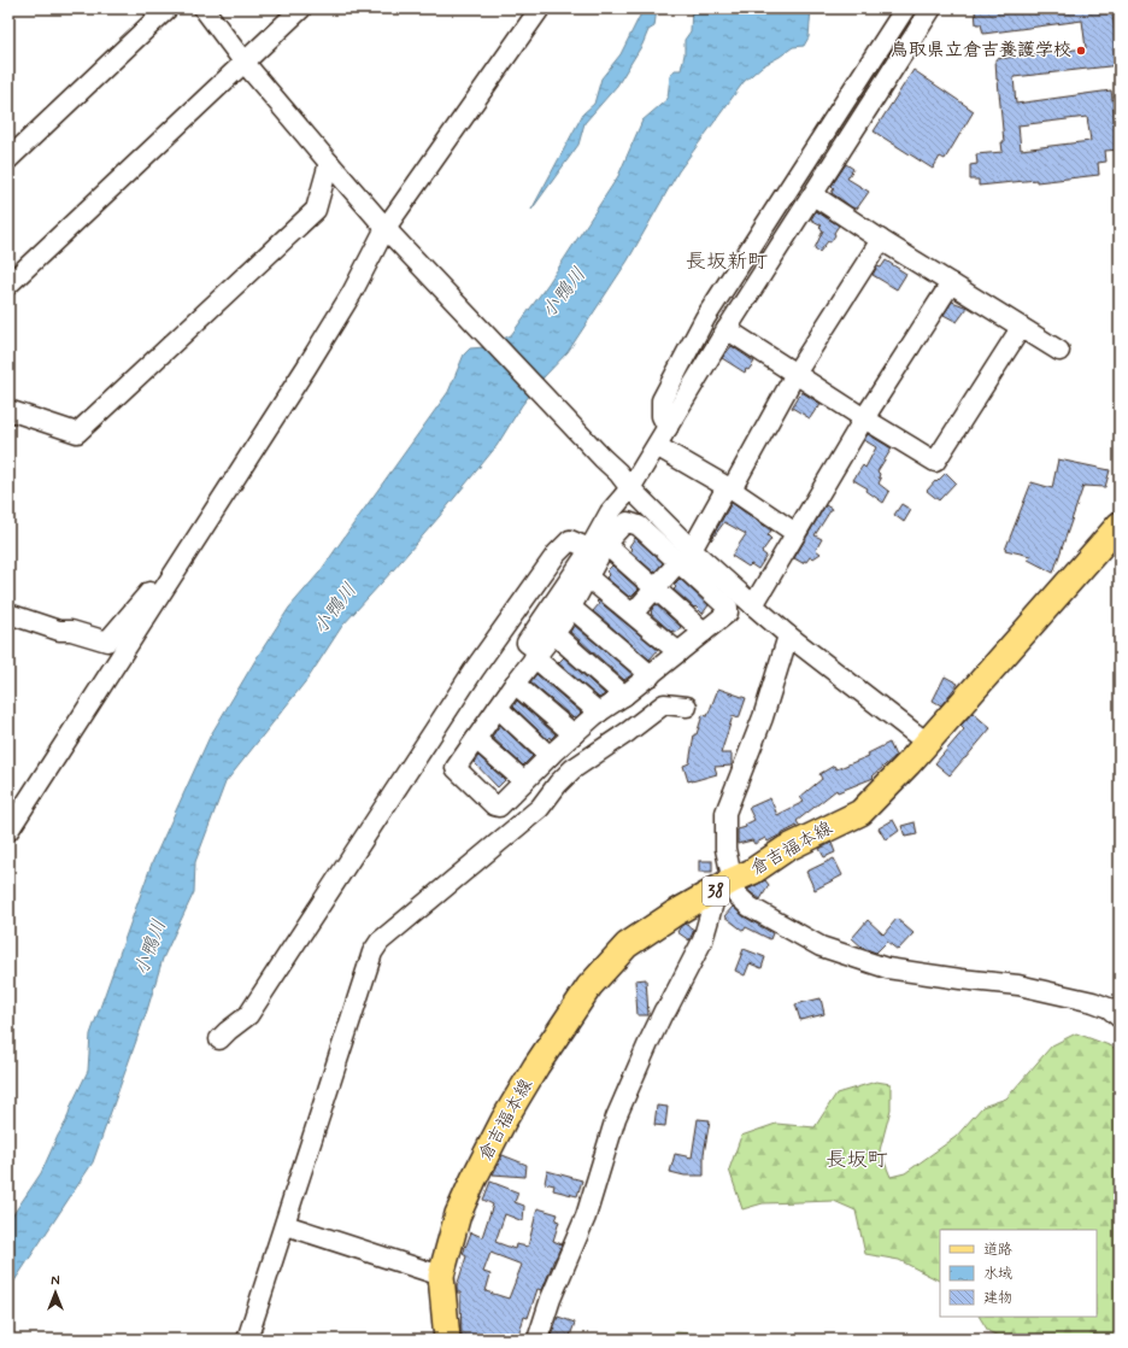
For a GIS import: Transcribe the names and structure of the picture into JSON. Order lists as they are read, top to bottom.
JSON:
{
  "streets": {
    "main road": ["倉吉福本線", "38"]
  },
  "districts": ["長坂新町", "長坂町"],
  "water": ["小鴨川"],
  "places": ["鳥取県立倉吉養護学校"],
  "legend": ["道路", "水域", "建物"],
  "north": "top"
}
